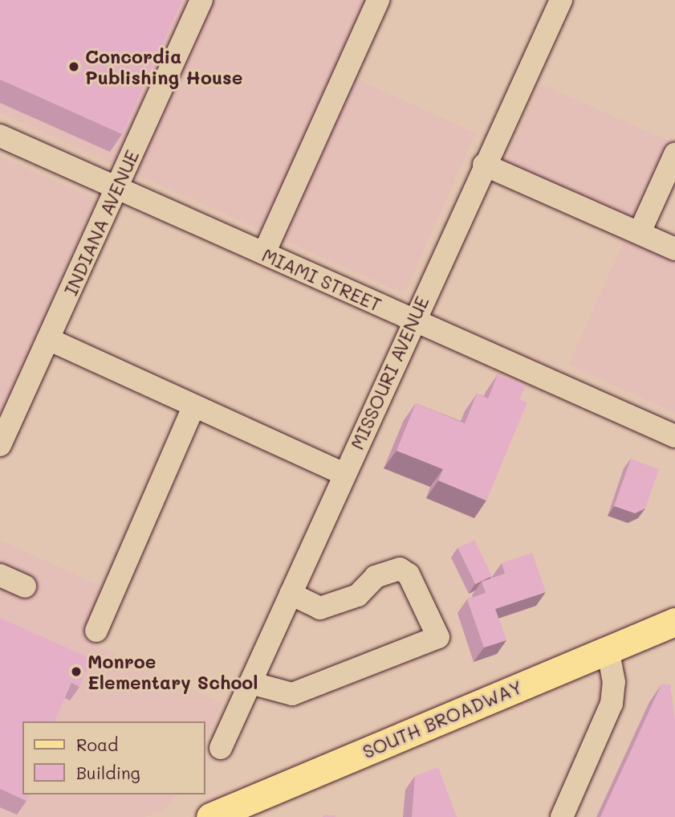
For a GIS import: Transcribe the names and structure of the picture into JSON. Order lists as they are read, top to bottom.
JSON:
{
  "streets": {
    "main road": ["SOUTH BROADWAY"],
    "street": ["INDIANA AVENUE", "MIAMI STREET", "MISSOURI AVENUE"]
  },
  "crossings": [
    ["INDIANA AVENUE", "MIAMI STREET"],
    ["MIAMI STREET", "MISSOURI AVENUE"]
  ],
  "places": ["Concordia Publishing House", "Monroe Elementary School"],
  "legend": ["Road", "Building"]
}
